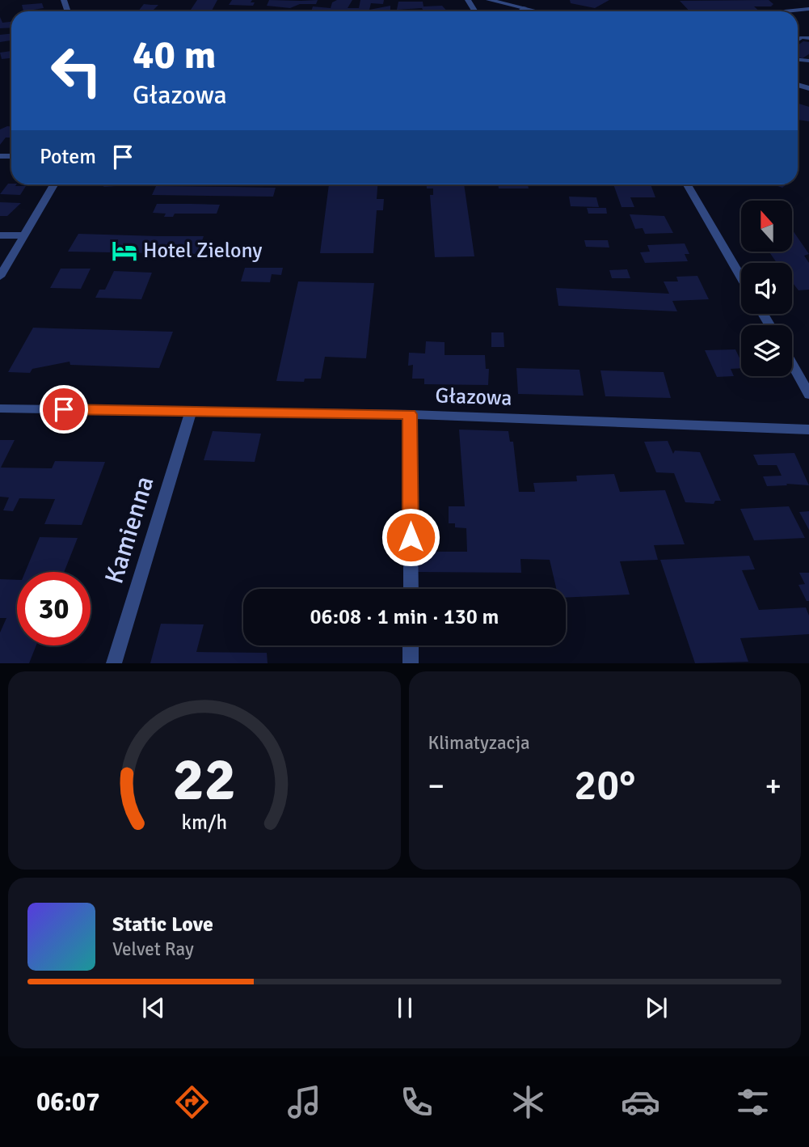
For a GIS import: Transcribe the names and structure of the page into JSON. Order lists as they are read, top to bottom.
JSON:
{
  "streets": {
    "street": ["Głazowa", "Kamienna"]
  },
  "crossings": [
    ["Głazowa", "Kamienna"]
  ],
  "places": {
    "hotel": ["Hotel Zielony"]
  },
  "north": "top",
  "page": {
    "turn": ["40 m", "Głazowa"],
    "then": "Potem",
    "limit": "30",
    "trip": "06:08 · 1 min · 130 m",
    "tile": "Klimatyzacja",
    "heat": ["−", "20°", "+"],
    "song": ["Static Love", "Velvet Ray"],
    "tabs": "06:07",
    "gauge": ["22", "km/h"]
  }
}
